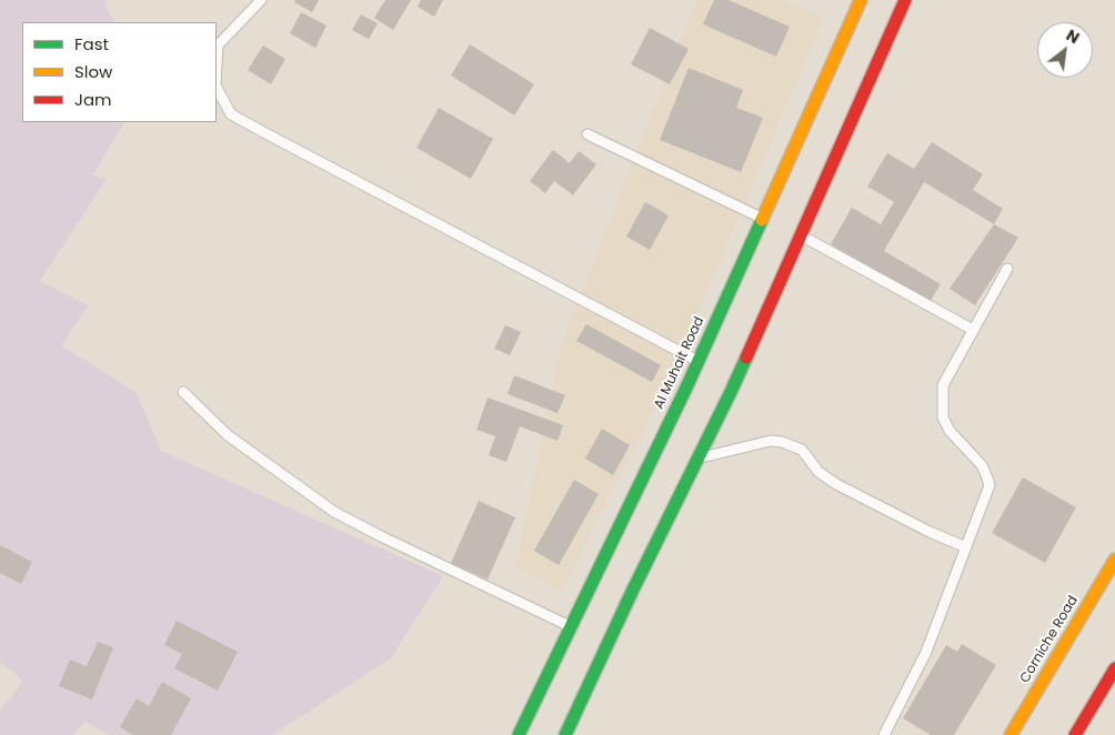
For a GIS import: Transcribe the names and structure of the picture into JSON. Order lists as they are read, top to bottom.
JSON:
{
  "streets": {
    "highway": ["Al Muhait Road", "Corniche Road"]
  },
  "legend": ["Fast", "Slow", "Jam"],
  "north": "top right"
}
